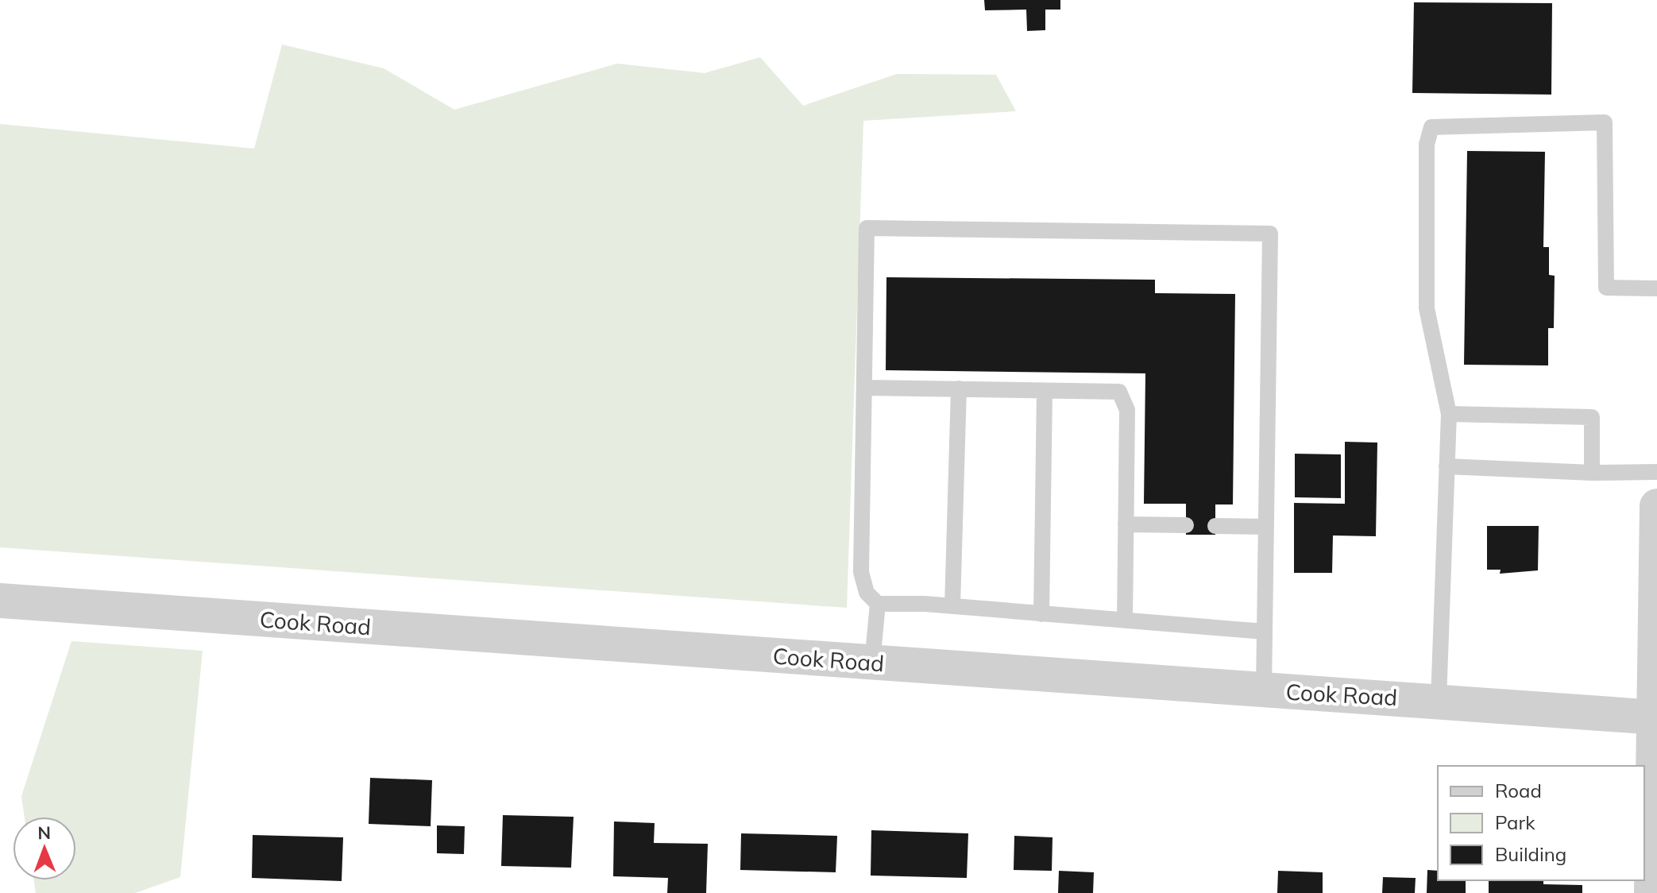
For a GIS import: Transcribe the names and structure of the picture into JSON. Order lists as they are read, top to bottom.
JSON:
{
  "streets": {
    "street": ["Cook Road"]
  },
  "legend": ["Road", "Park", "Building"],
  "north": "top"
}
